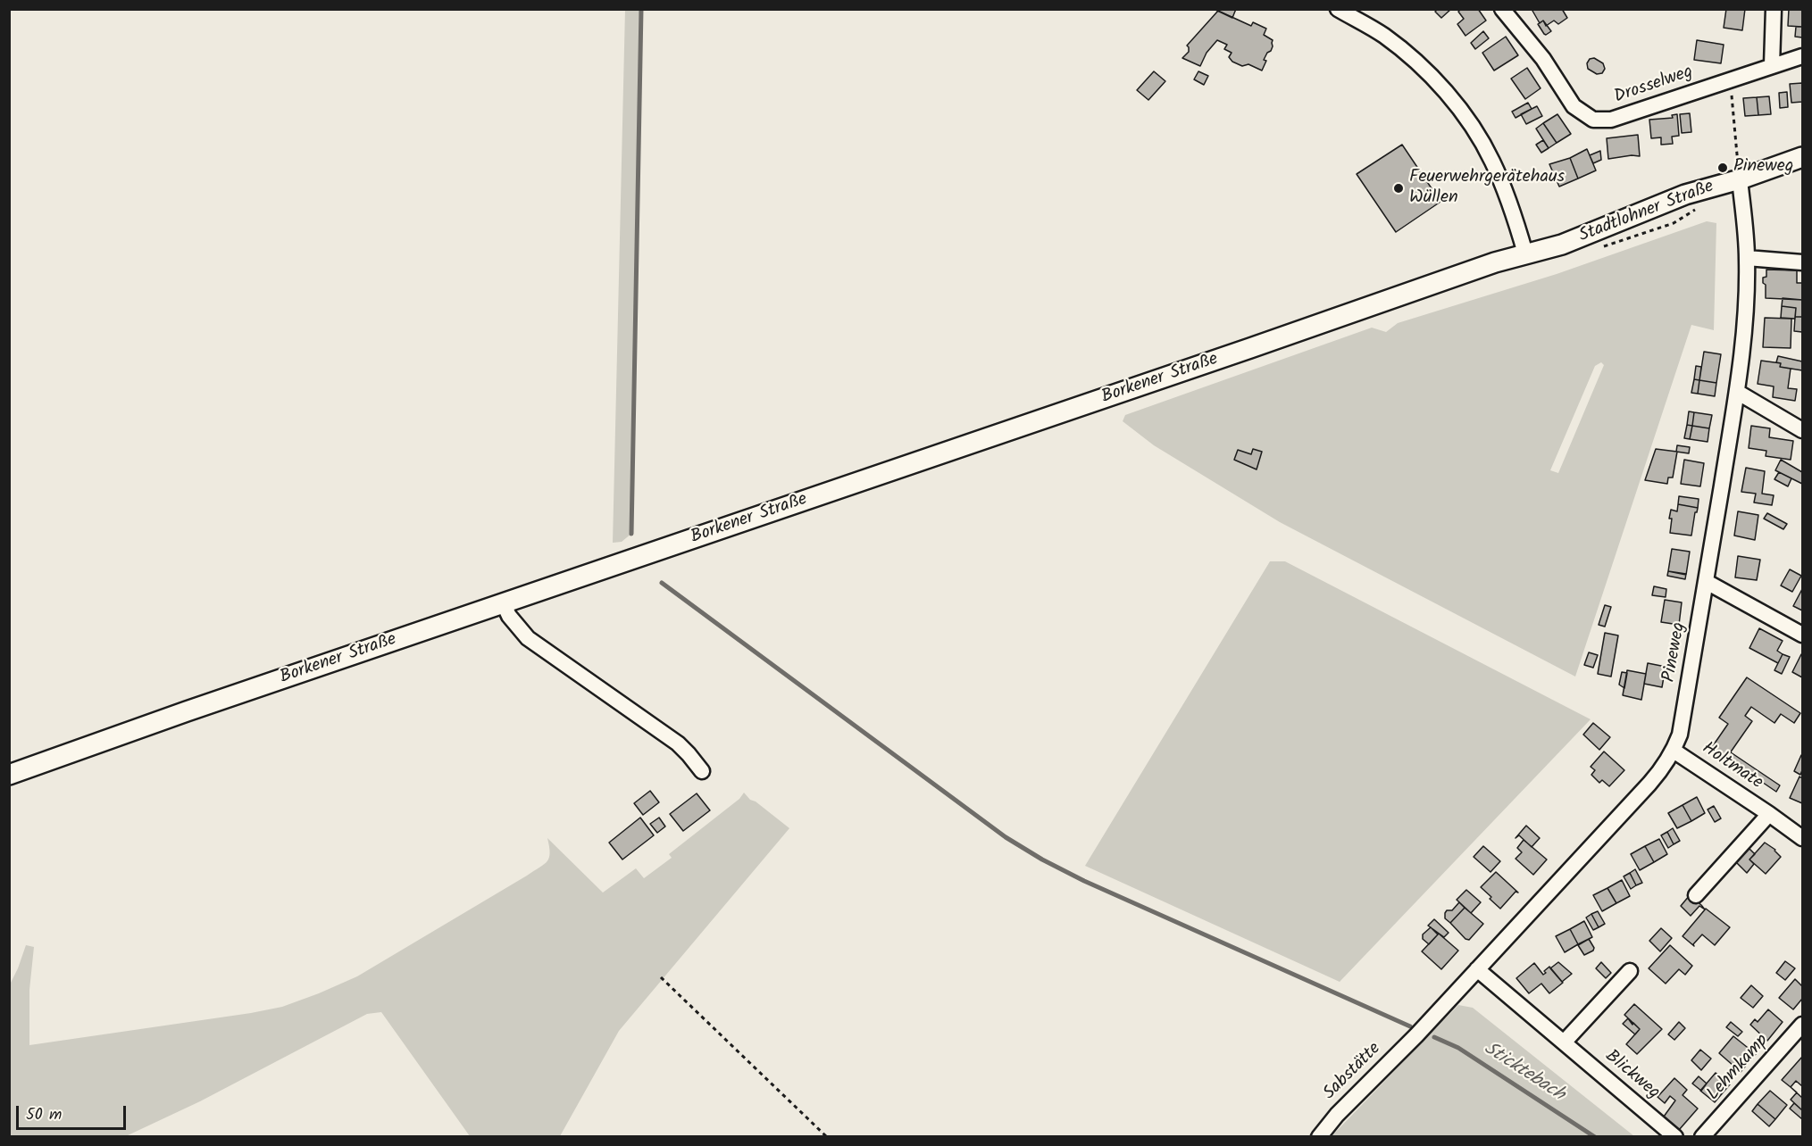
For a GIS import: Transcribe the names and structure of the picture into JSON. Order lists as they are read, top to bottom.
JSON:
{
  "streets": {
    "main road": ["Stadtlohner Straße", "Borkener Straße"],
    "street": [
      "Drosselweg",
      "Pineweg",
      "Holtmate",
      "Lehmkamp",
      "Sabstätte",
      "Blickweg"
    ]
  },
  "crossings": [
    ["Stadtlohner Straße", "Borkener Straße"],
    ["Stadtlohner Straße", "Pineweg"],
    ["Pineweg", "Holtmate"],
    ["Pineweg", "Sabstätte"],
    ["Pineweg", "Blickweg"]
  ],
  "water": ["Sticktebach"],
  "places": ["Pineweg", "Feuerwehrgerätehaus Wüllen"],
  "scale_bar": "50 m"
}
